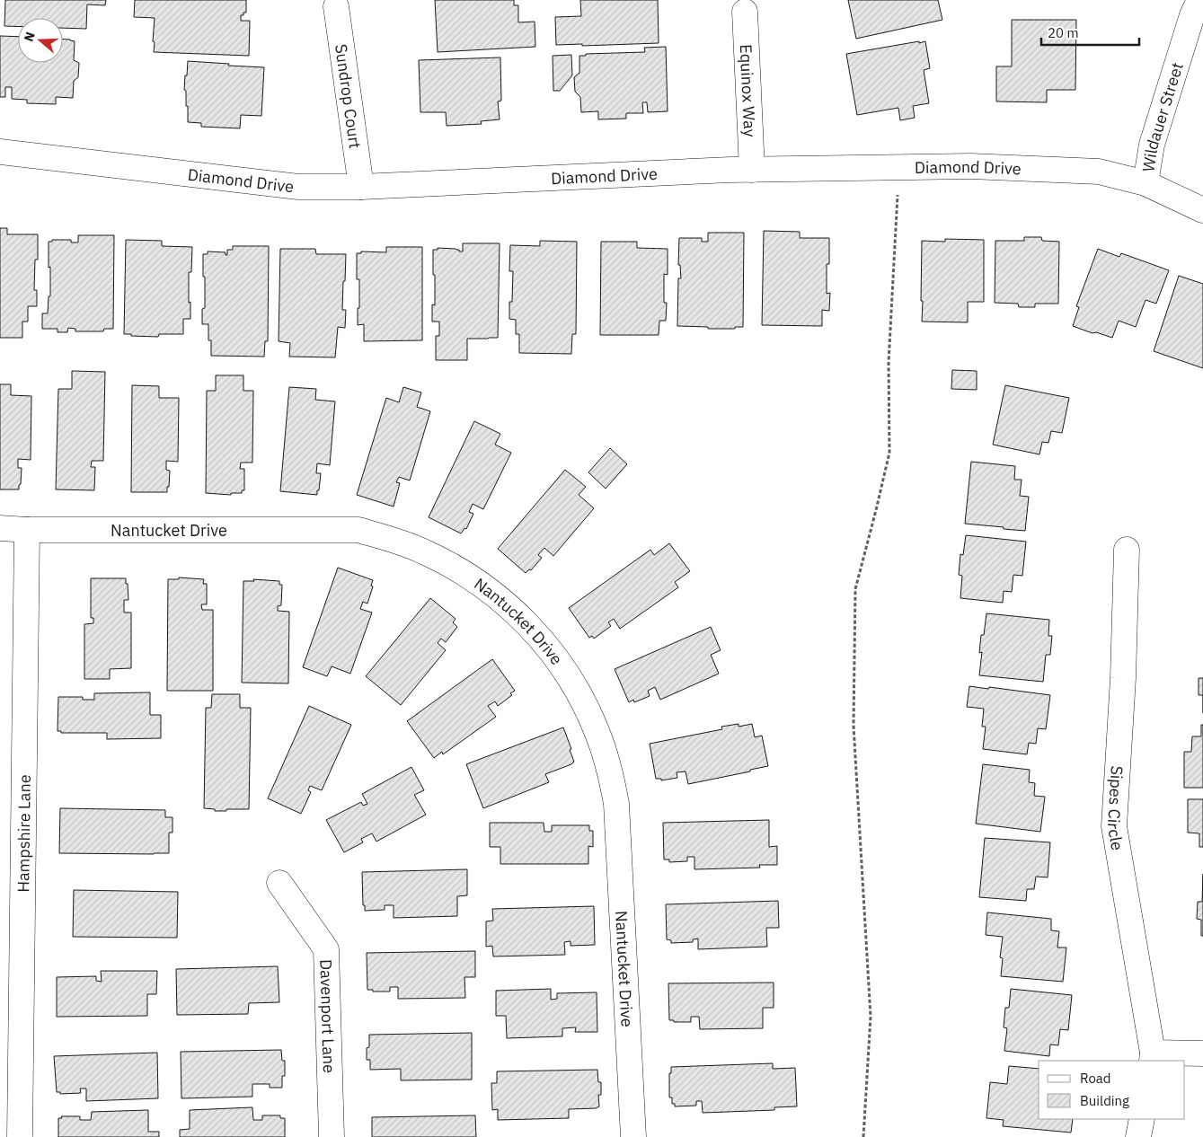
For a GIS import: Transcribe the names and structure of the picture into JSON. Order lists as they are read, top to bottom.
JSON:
{
  "streets": {
    "street": [
      "Equinox Way",
      "Sundrop Court",
      "Wildauer Street",
      "Diamond Drive",
      "Nantucket Drive",
      "Sipes Circle",
      "Hampshire Lane",
      "Davenport Lane"
    ]
  },
  "crossings": [
    ["Equinox Way", "Diamond Drive"],
    ["Sundrop Court", "Diamond Drive"],
    ["Wildauer Street", "Diamond Drive"],
    ["Nantucket Drive", "Hampshire Lane"]
  ],
  "legend": ["Road", "Building"],
  "scale_bar": "20 m",
  "north": "left"
}
